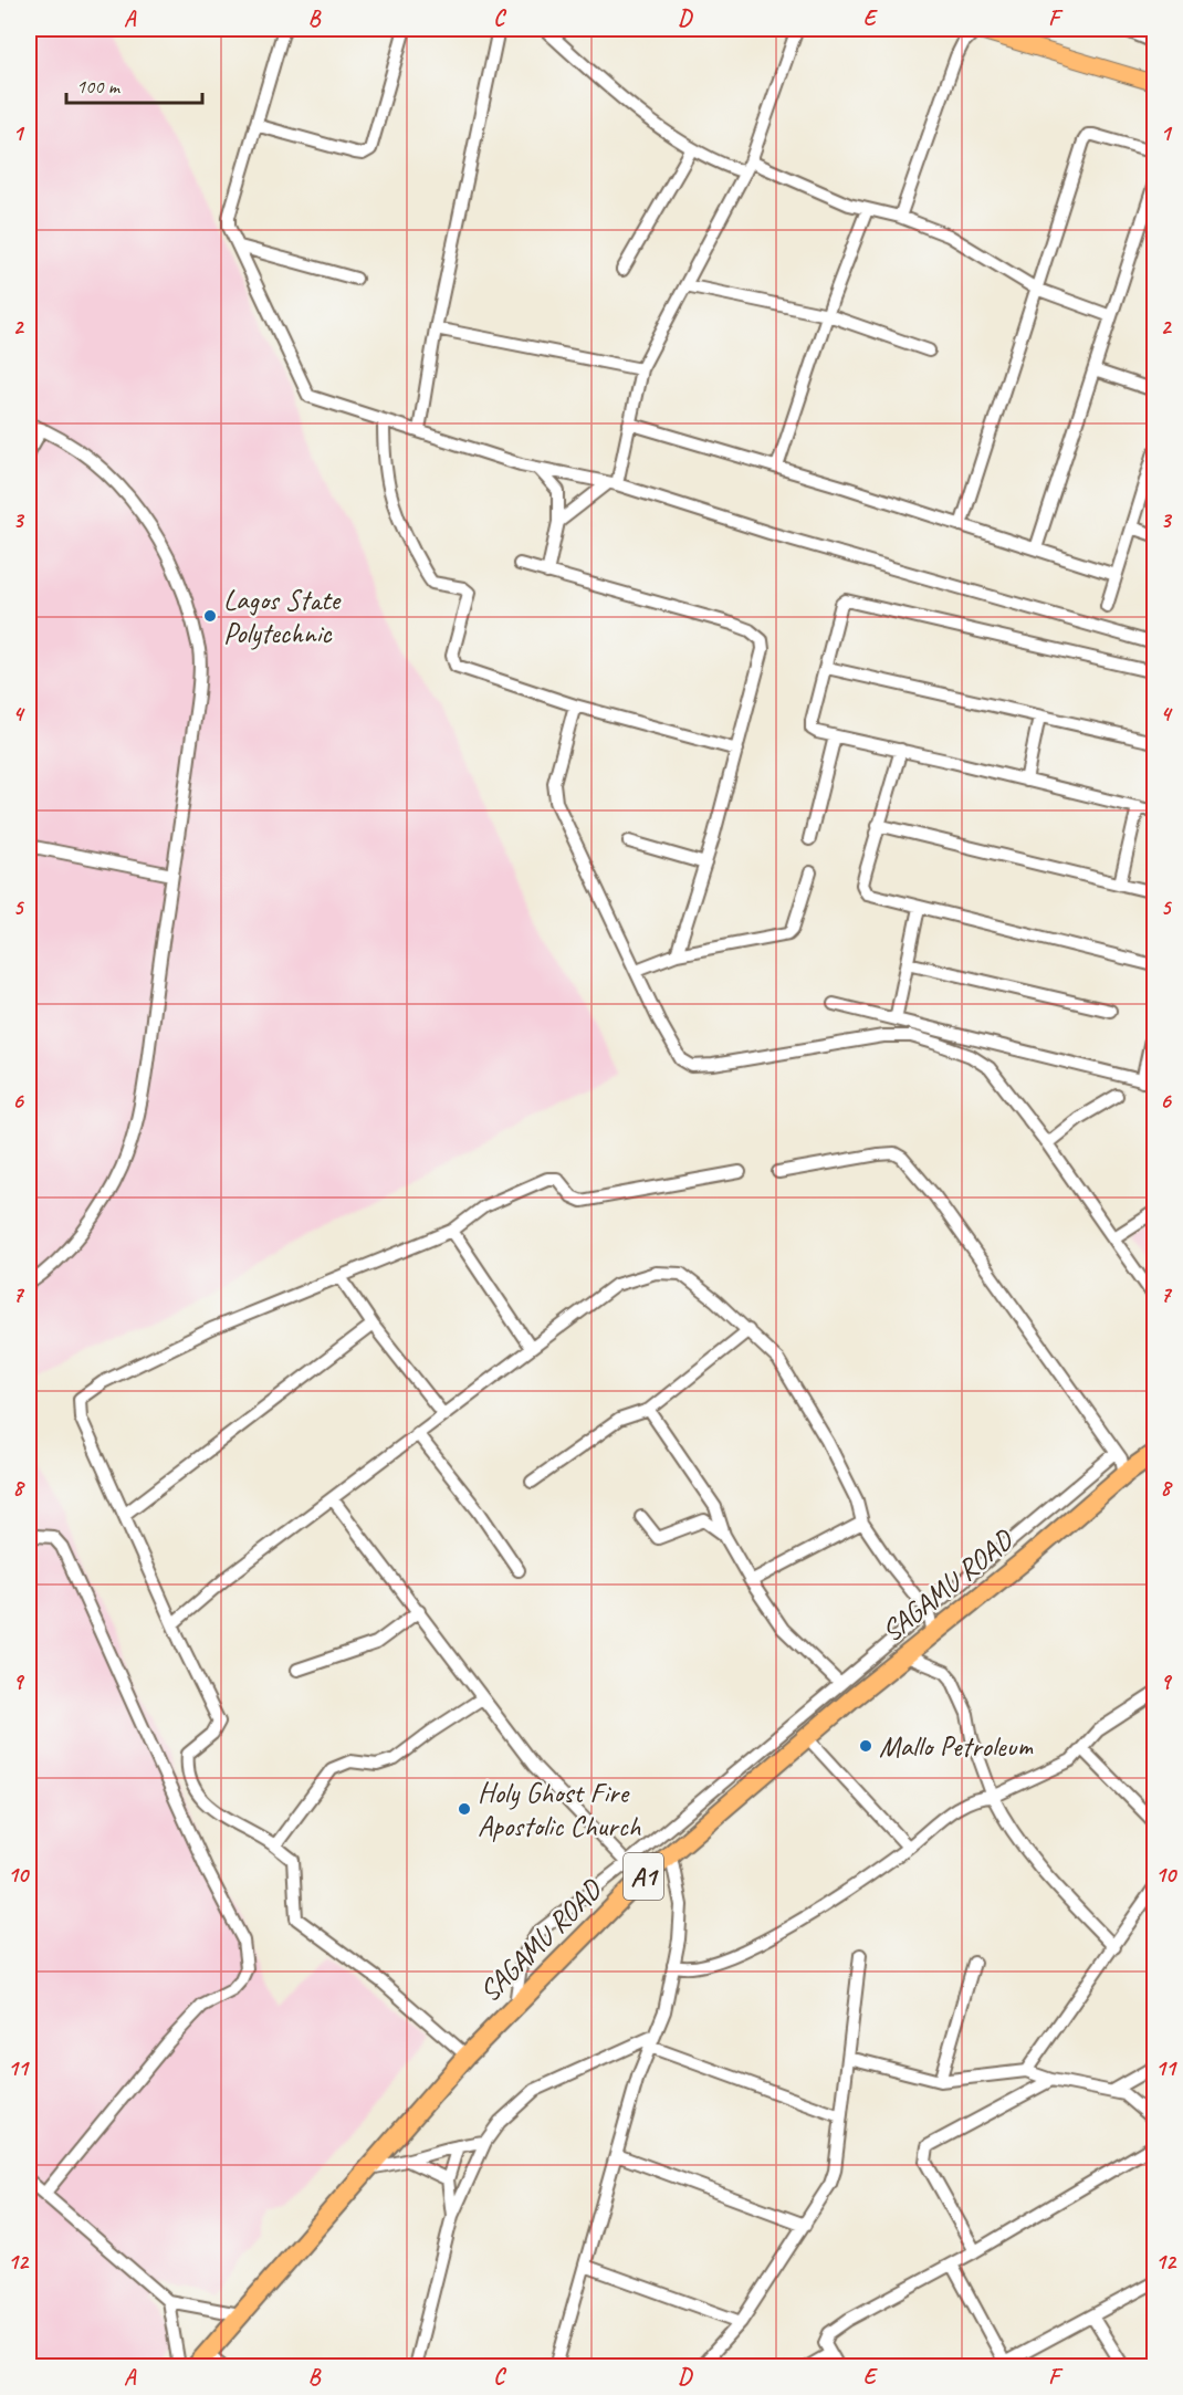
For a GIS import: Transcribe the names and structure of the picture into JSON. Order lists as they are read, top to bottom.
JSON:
{
  "streets": {
    "highway": ["SAGAMU ROAD", "A1"]
  },
  "places": ["Lagos State Polytechnic", "Mallo Petroleum", "Holy Ghost Fire Apostolic Church"],
  "scale_bar": "100 m",
  "grid": {
    "columns": [
      "A",
      "B",
      "C",
      "D",
      "E",
      "F"
    ],
    "rows": [
      "1",
      "2",
      "3",
      "4",
      "5",
      "6",
      "7",
      "8",
      "9",
      "10",
      "11",
      "12"
    ]
  }
}
